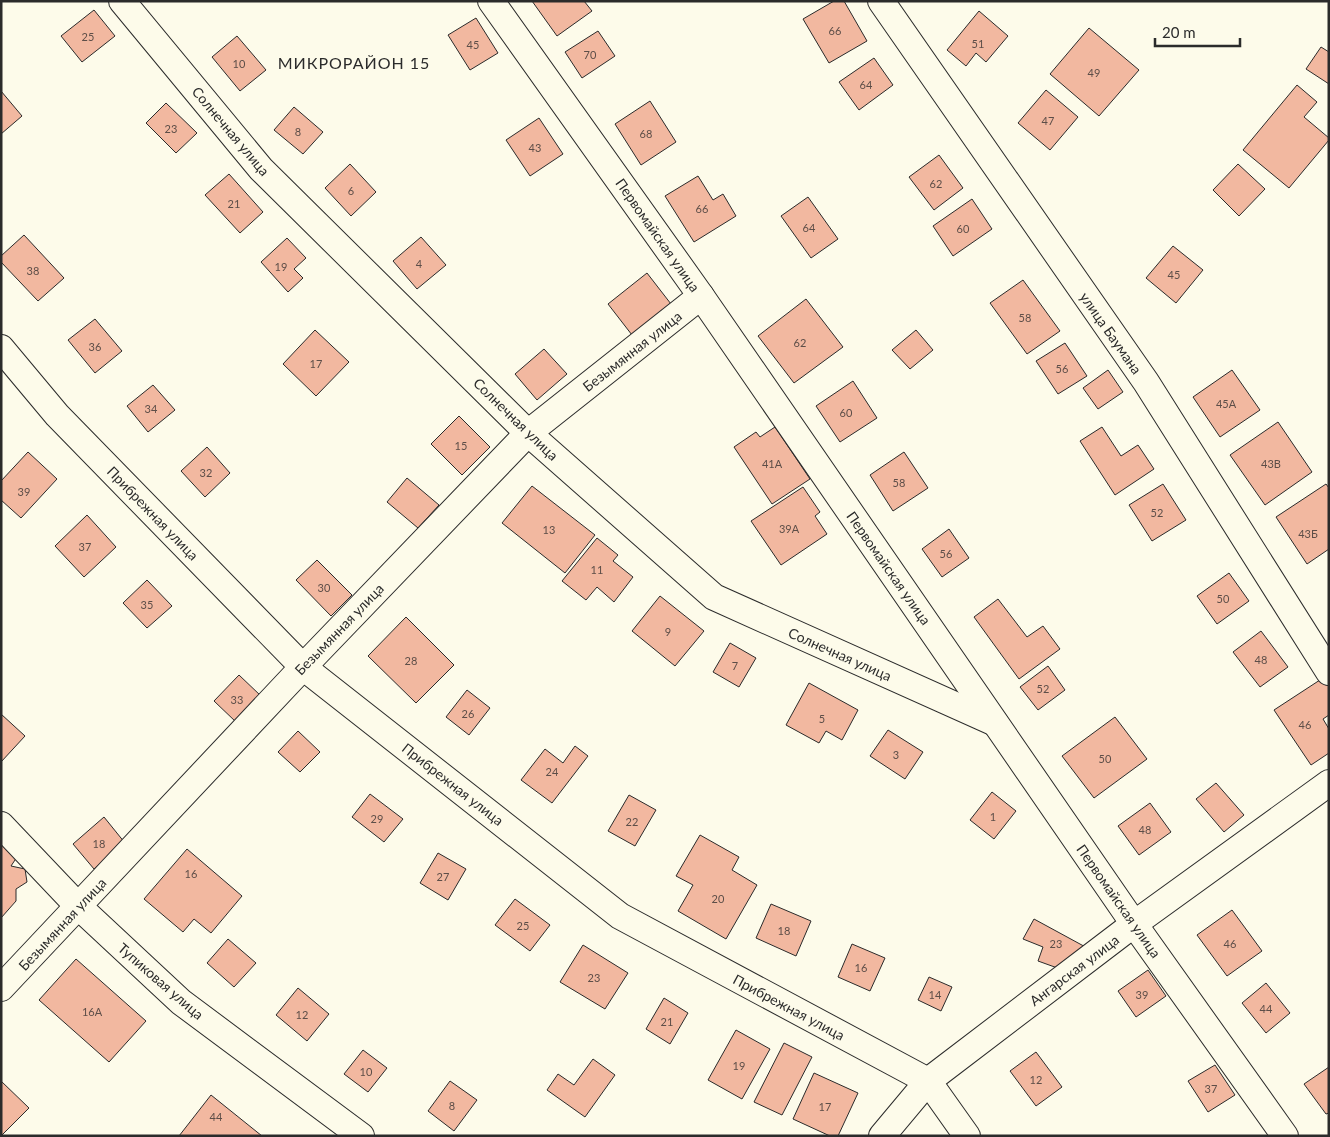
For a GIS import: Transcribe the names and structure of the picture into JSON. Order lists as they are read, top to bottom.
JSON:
{
  "streets": {
    "street": [
      "Солнечная улица",
      "Первомайская улица",
      "улица Баумана",
      "Безымянная улица",
      "Прибрежная улица",
      "Ангарская улица",
      "Тупиковая улица"
    ]
  },
  "crossings": [
    ["Солнечная улица", "Первомайская улица"],
    ["Солнечная улица", "Безымянная улица"],
    ["Первомайская улица", "Безымянная улица"],
    ["Первомайская улица", "Ангарская улица"],
    ["Безымянная улица", "Прибрежная улица"],
    ["Безымянная улица", "Тупиковая улица"],
    ["Прибрежная улица", "Ангарская улица"]
  ],
  "districts": ["МИКРОРАЙОН 15"],
  "house_numbers": [
    "66",
    "25",
    "51",
    "45",
    "70",
    "10",
    "49",
    "64",
    "47",
    "23",
    "8",
    "68",
    "43",
    "62",
    "6",
    "21",
    "66",
    "64",
    "60",
    "4",
    "19",
    "38",
    "45",
    "58",
    "62",
    "36",
    "17",
    "56",
    "45А",
    "34",
    "60",
    "15",
    "41А",
    "43В",
    "32",
    "58",
    "39",
    "52",
    "39А",
    "13",
    "43Б",
    "37",
    "56",
    "11",
    "30",
    "50",
    "35",
    "9",
    "48",
    "28",
    "7",
    "52",
    "33",
    "26",
    "5",
    "46",
    "3",
    "50",
    "24",
    "1",
    "29",
    "22",
    "48",
    "18",
    "16",
    "27",
    "20",
    "25",
    "18",
    "23",
    "46",
    "16",
    "23",
    "14",
    "39",
    "44",
    "16А",
    "12",
    "21",
    "19",
    "10",
    "12",
    "37",
    "8",
    "17",
    "44"
  ],
  "scale_bar": "20 m"
}
